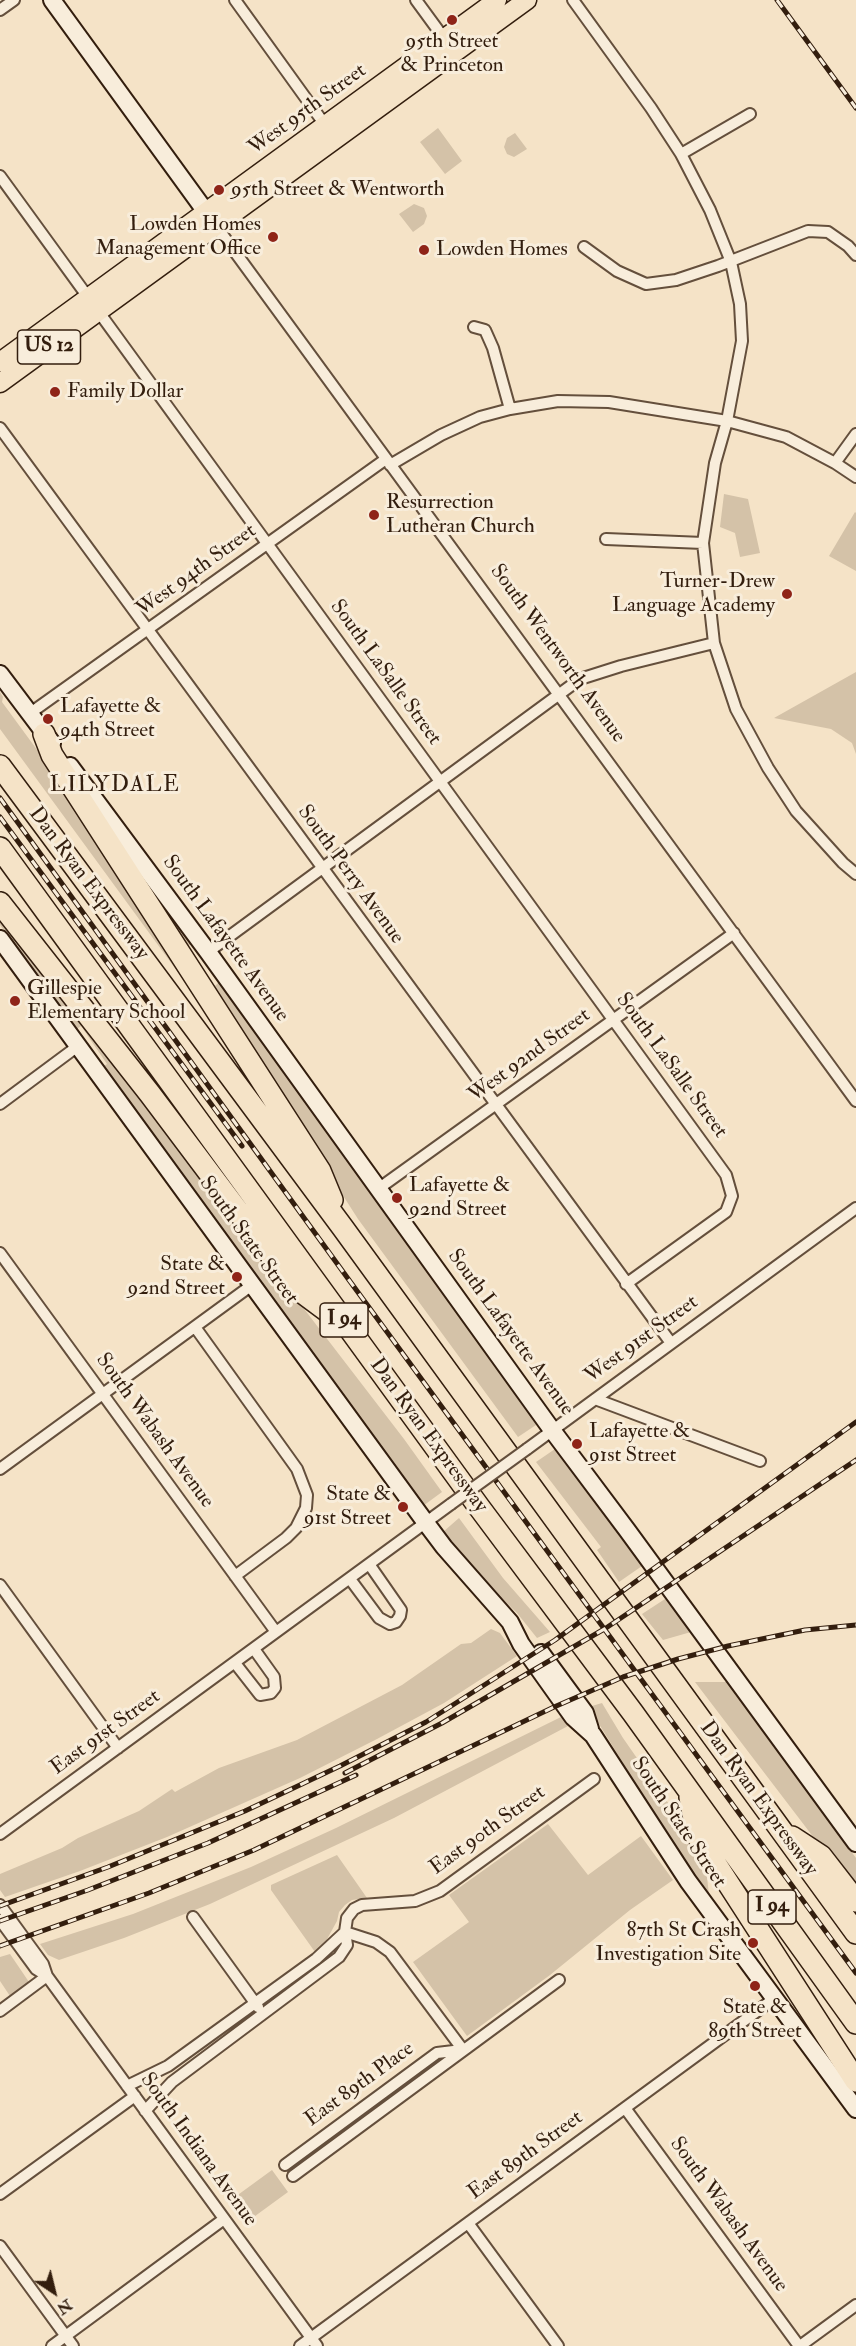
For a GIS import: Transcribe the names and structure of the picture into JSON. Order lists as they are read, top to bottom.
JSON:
{
  "streets": {
    "highway": ["Dan Ryan Expressway", "I 94"],
    "main road": [
      "West 95th Street",
      "US 12",
      "South Wentworth Avenue",
      "South Lafayette Avenue",
      "South State Street"
    ],
    "street": [
      "West 94th Street",
      "South LaSalle Street",
      "South Perry Avenue",
      "West 92nd Street",
      "West 91st Street",
      "South Wabash Avenue",
      "East 91st Street",
      "East 90th Street",
      "East 89th Place",
      "South Indiana Avenue",
      "East 89th Street"
    ]
  },
  "crossings": [
    ["West 95th Street", "South Wentworth Avenue"],
    ["West 95th Street", "South LaSalle Street"],
    ["West 94th Street", "South Wentworth Avenue"],
    ["West 94th Street", "South LaSalle Street"],
    ["West 94th Street", "South Perry Avenue"],
    ["West 94th Street", "South Lafayette Avenue"],
    ["South Wentworth Avenue", "West 92nd Street"],
    ["South LaSalle Street", "South Perry Avenue"],
    ["South LaSalle Street", "West 92nd Street"],
    ["South Perry Avenue", "West 92nd Street"],
    ["South Perry Avenue", "West 91st Street"],
    ["South Lafayette Avenue", "West 92nd Street"],
    ["South Lafayette Avenue", "West 91st Street"],
    ["South State Street", "East 91st Street"],
    ["South State Street", "East 89th Street"],
    ["West 91st Street", "East 91st Street"],
    ["South Wabash Avenue", "East 91st Street"],
    ["South Wabash Avenue", "East 89th Street"],
    ["East 90th Street", "South Indiana Avenue"],
    ["South Indiana Avenue", "East 89th Street"]
  ],
  "districts": ["LILYDALE"],
  "places": [
    "95th Street & Princeton",
    "95th Street & Wentworth",
    "Lowden Homes Management Office",
    "Lowden Homes",
    "Family Dollar",
    "Resurrection Lutheran Church",
    "Turner-Drew Language Academy",
    "Lafayette & 94th Street",
    "Gillespie Elementary School",
    "Lafayette & 92nd Street",
    "State & 92nd Street",
    "Lafayette & 91st Street",
    "State & 91st Street",
    "87th St Crash Investigation Site",
    "State & 89th Street"
  ],
  "north": "bottom right"
}
